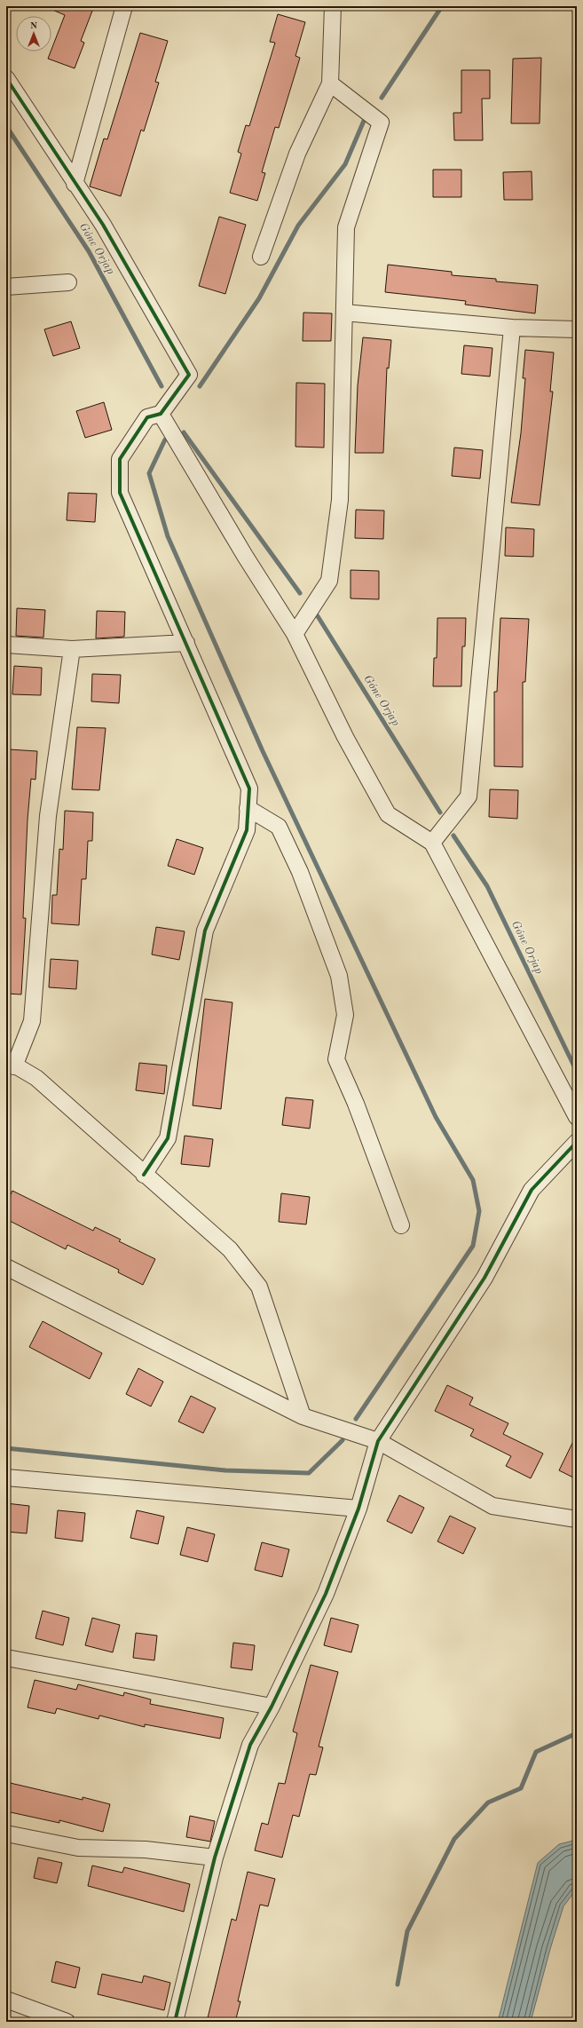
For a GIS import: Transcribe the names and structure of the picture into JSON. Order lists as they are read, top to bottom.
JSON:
{
  "water": ["Góne Orjap"],
  "north": "top"
}
